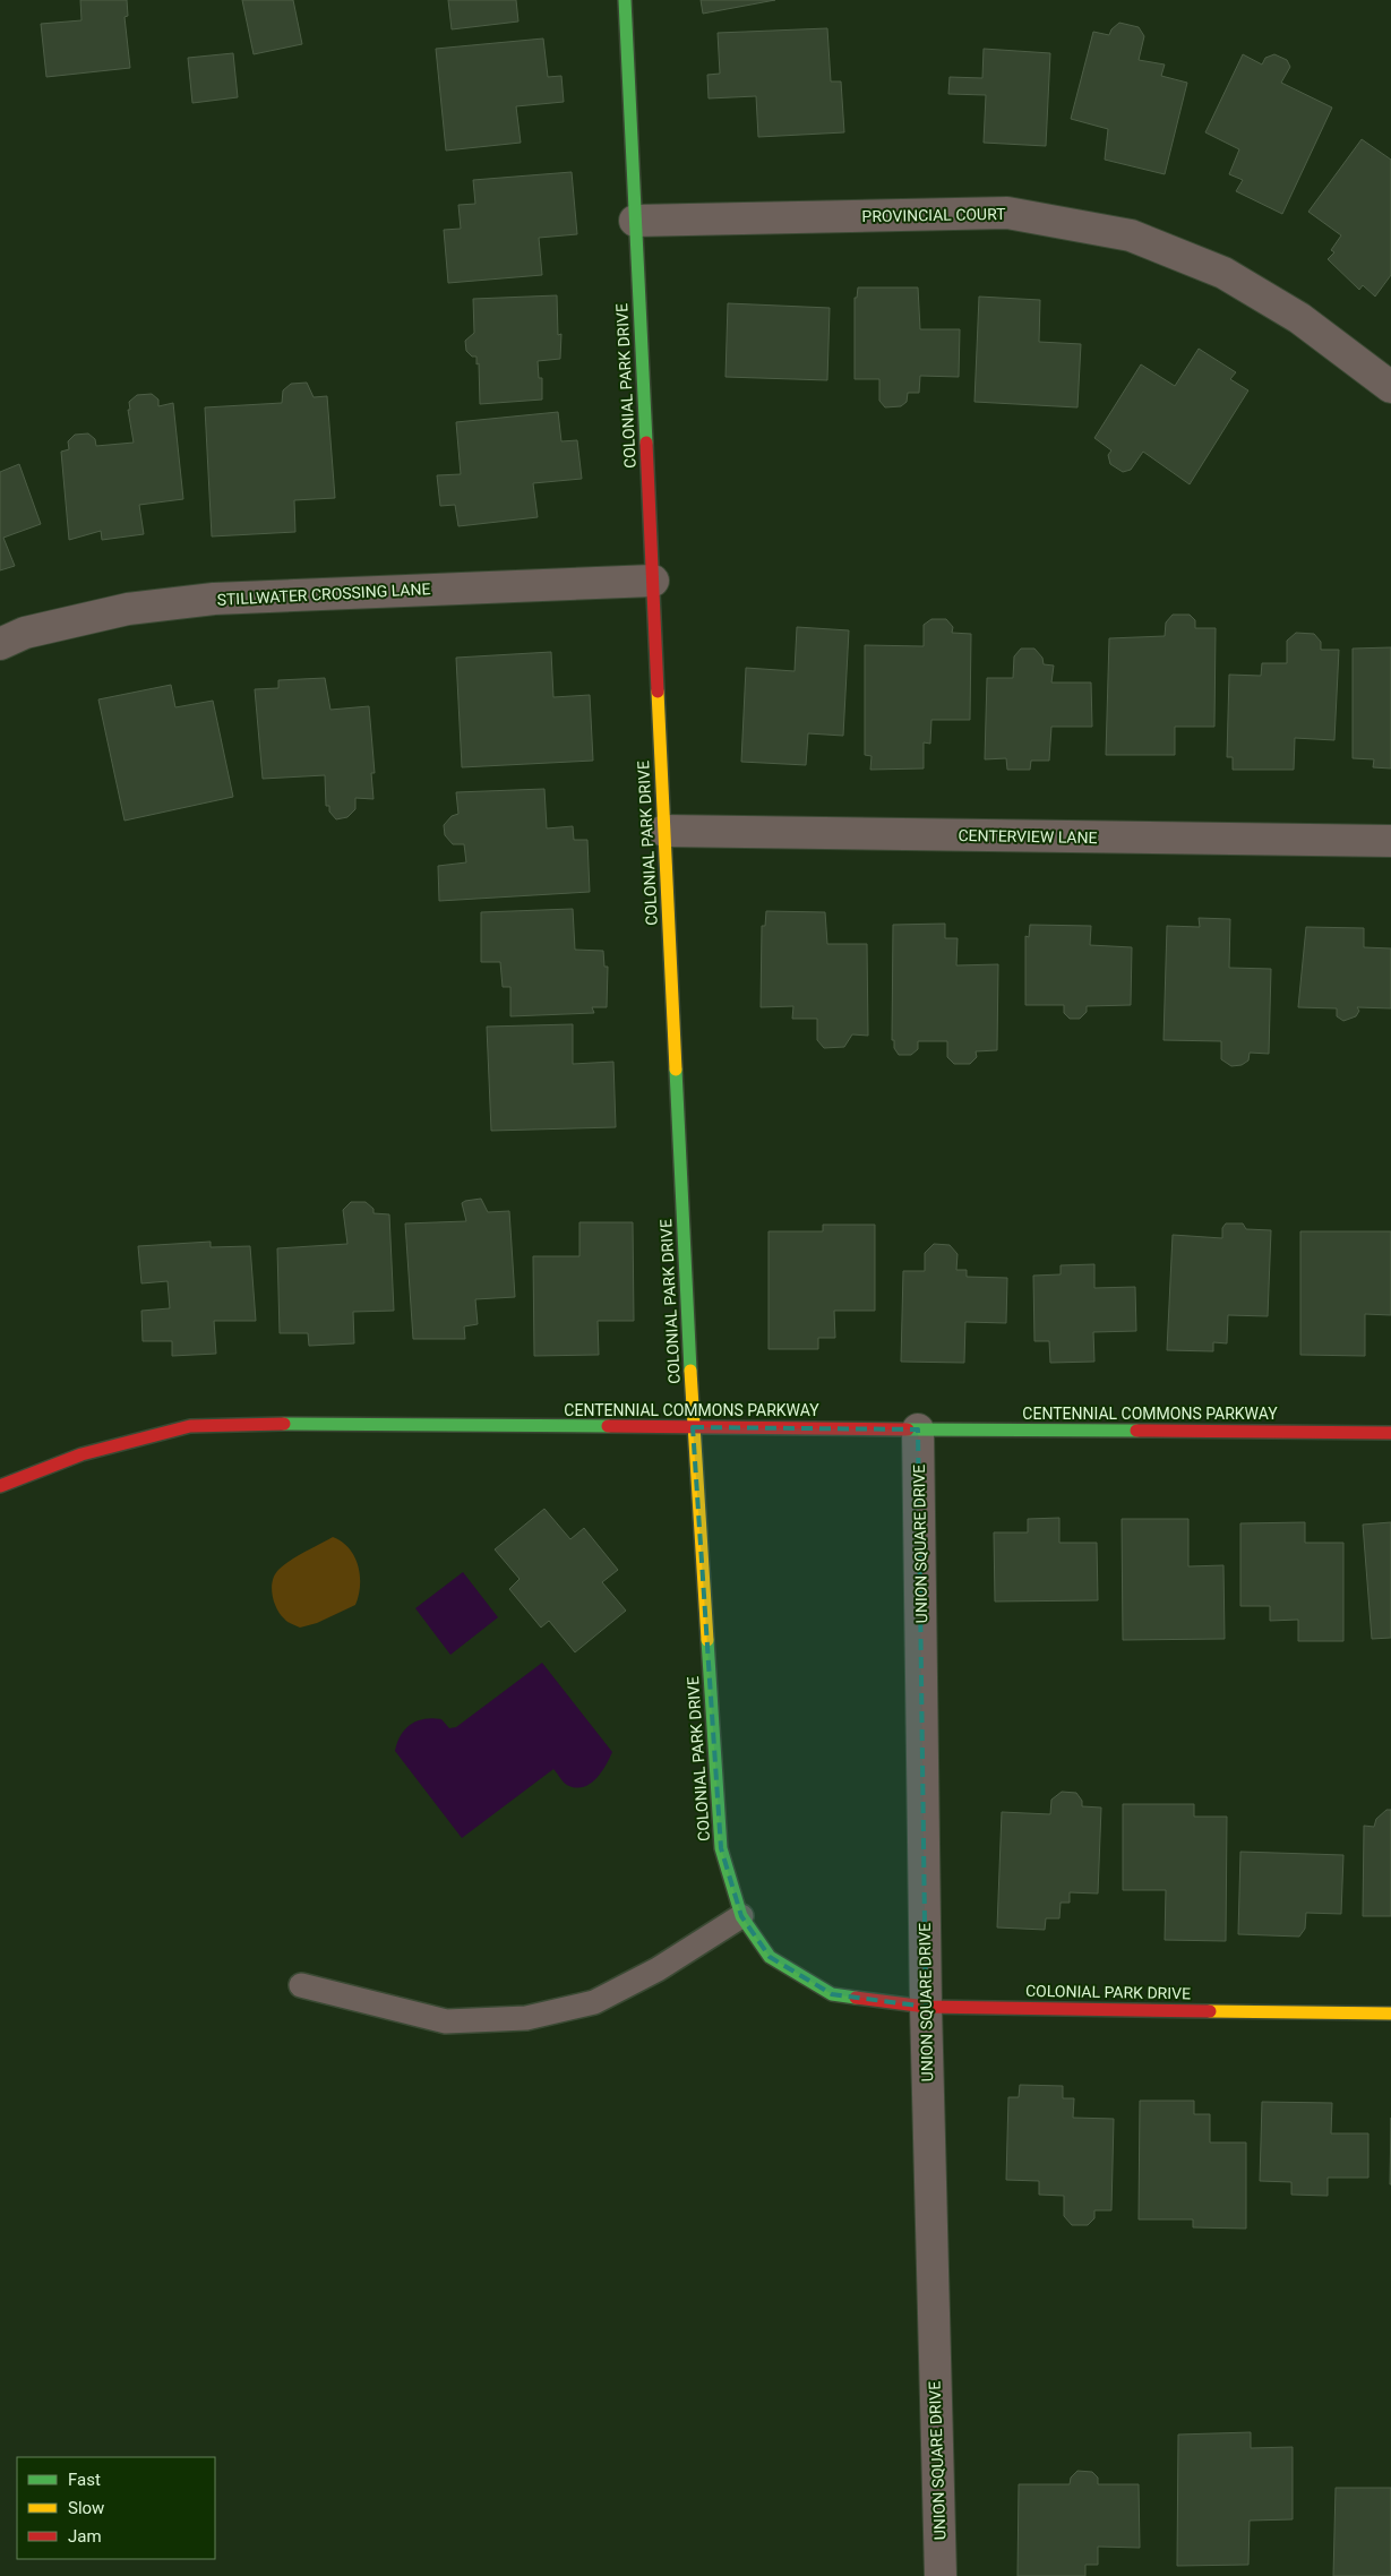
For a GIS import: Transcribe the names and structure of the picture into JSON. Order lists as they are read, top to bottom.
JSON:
{
  "streets": {
    "street": [
      "PROVINCIAL COURT",
      "COLONIAL PARK DRIVE",
      "STILLWATER CROSSING LANE",
      "CENTERVIEW LANE",
      "CENTENNIAL COMMONS PARKWAY",
      "UNION SQUARE DRIVE"
    ]
  },
  "crossings": [
    ["PROVINCIAL COURT", "COLONIAL PARK DRIVE"],
    ["COLONIAL PARK DRIVE", "STILLWATER CROSSING LANE"],
    ["COLONIAL PARK DRIVE", "CENTERVIEW LANE"],
    ["COLONIAL PARK DRIVE", "CENTENNIAL COMMONS PARKWAY"],
    ["COLONIAL PARK DRIVE", "UNION SQUARE DRIVE"],
    ["CENTENNIAL COMMONS PARKWAY", "UNION SQUARE DRIVE"]
  ],
  "legend": ["Fast", "Slow", "Jam"]
}
